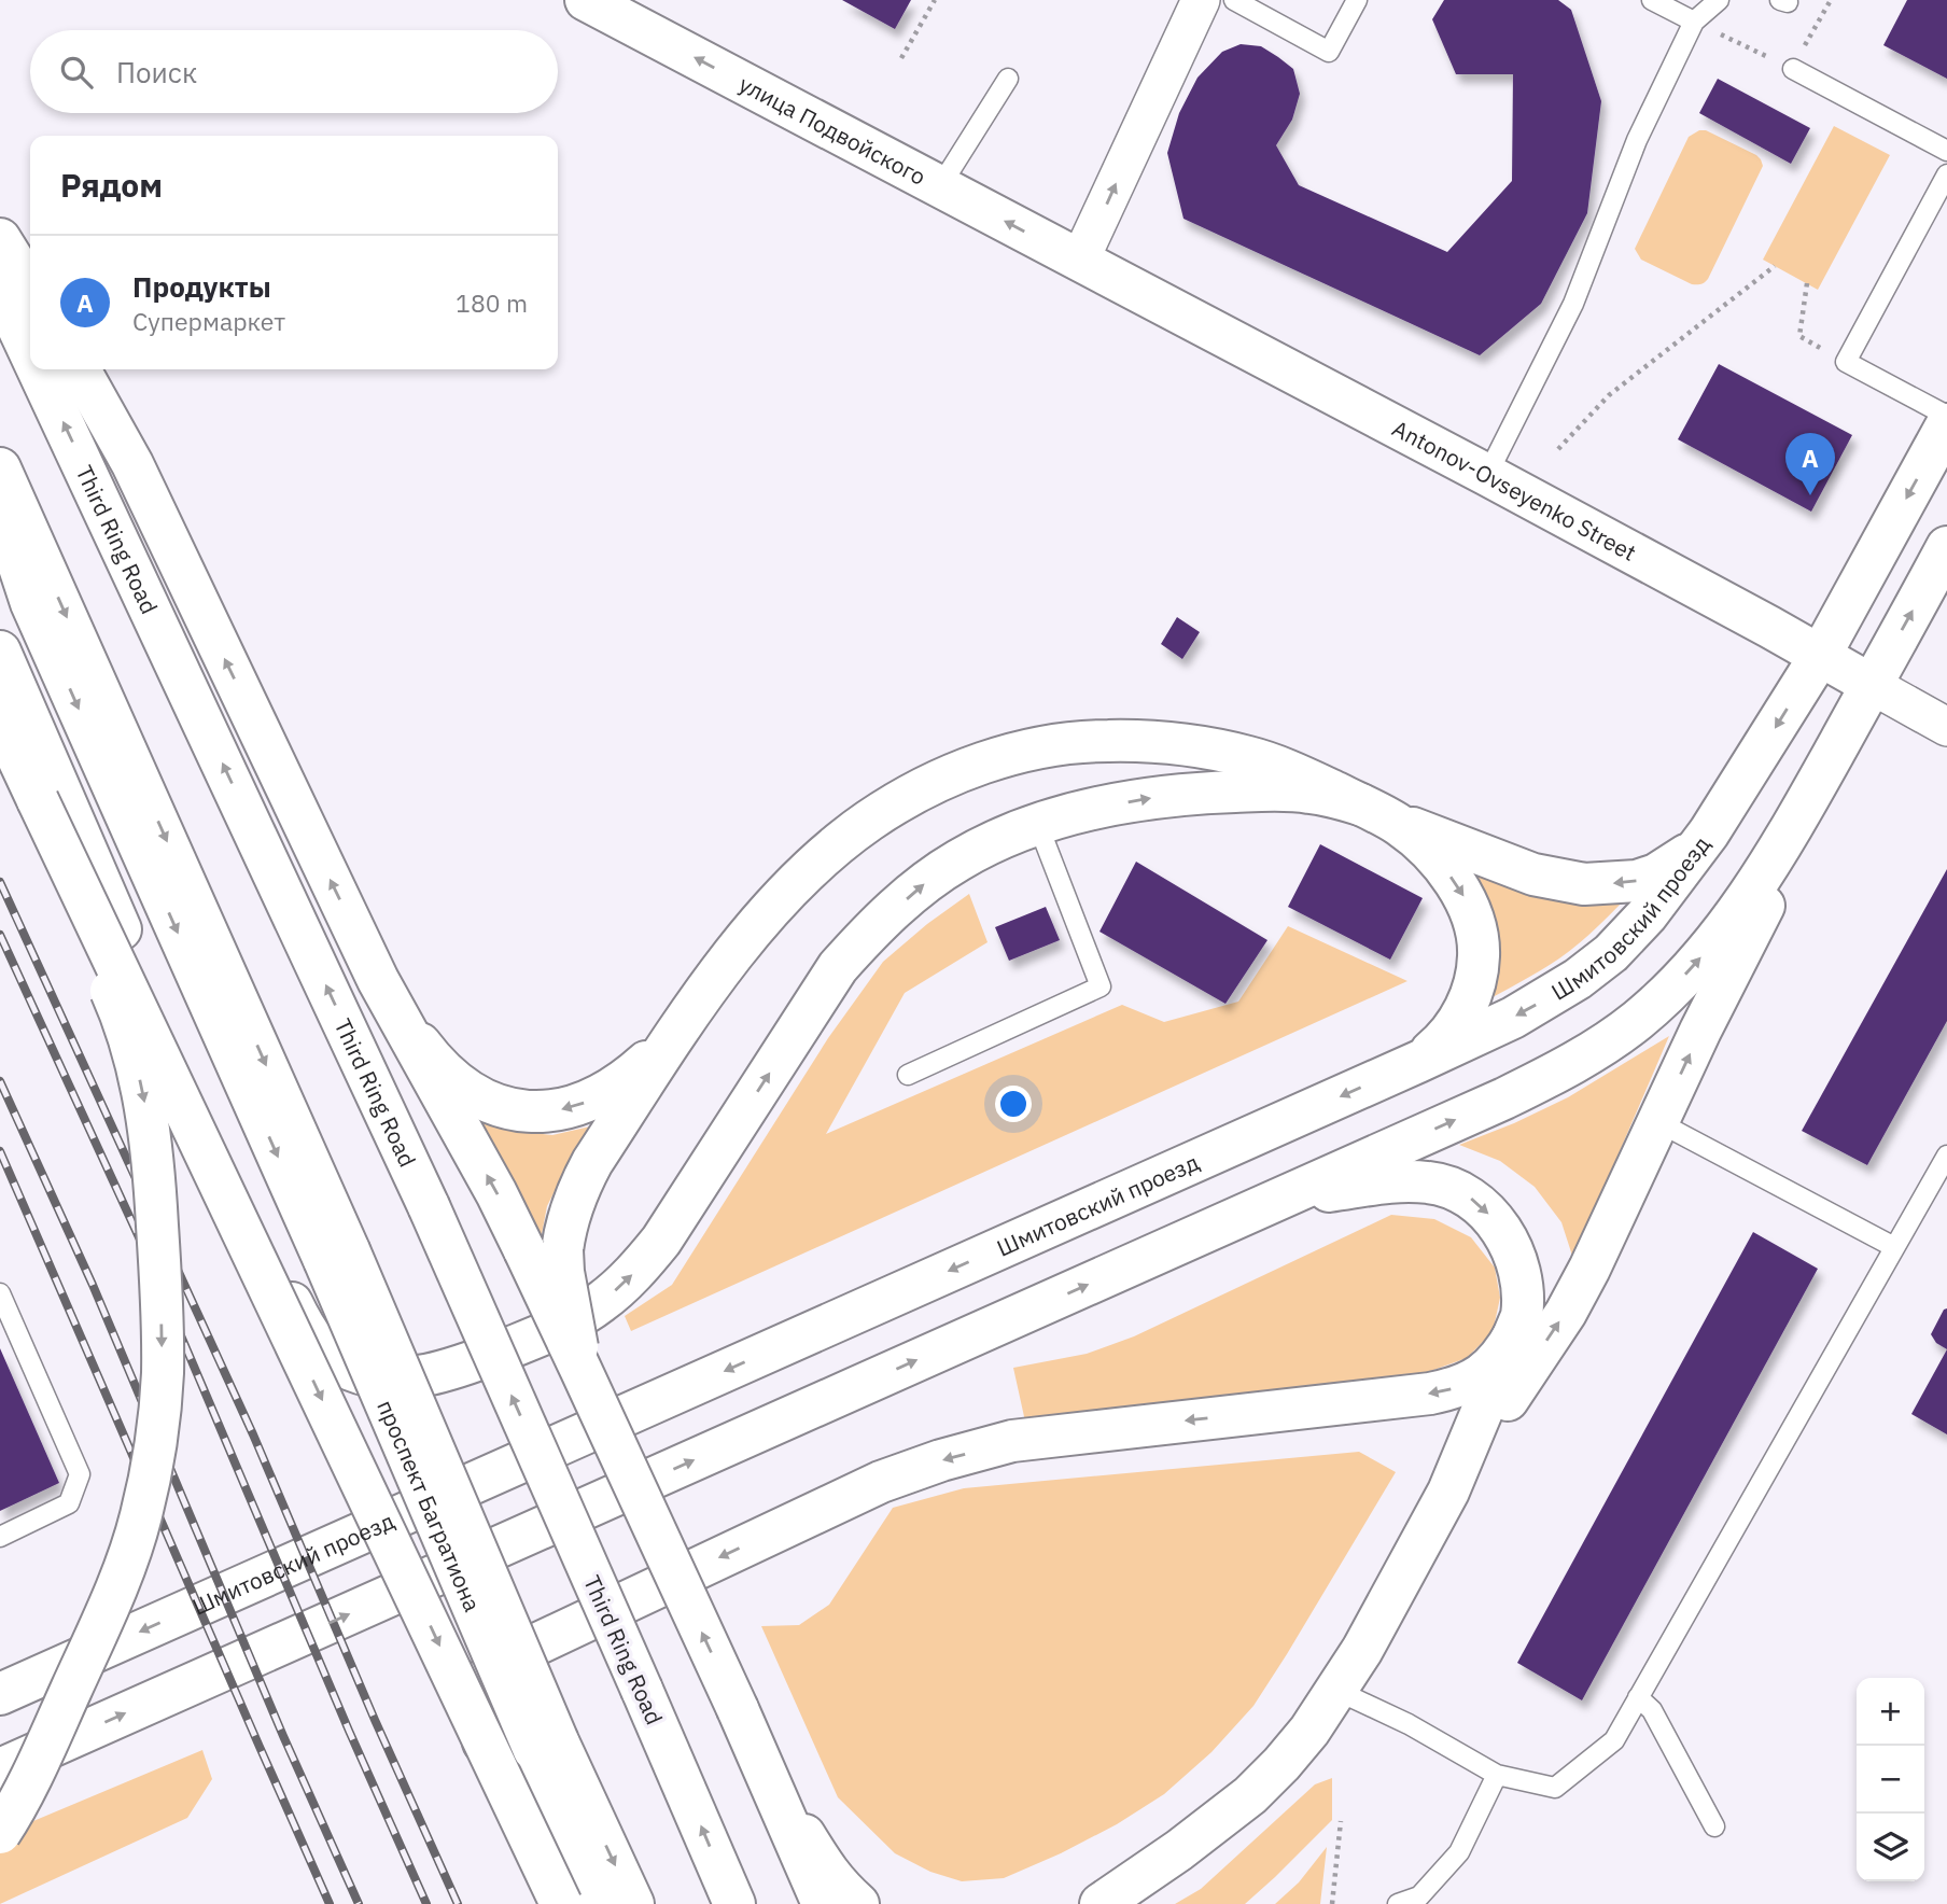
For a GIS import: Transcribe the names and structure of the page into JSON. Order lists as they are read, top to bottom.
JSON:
{
  "streets": {
    "main road": [
      "улица Подвойского",
      "Antonov-Ovseyenko Street",
      "Third Ring Road",
      "Шмитовский проезд",
      "проспект Багратиона"
    ]
  },
  "crossings": [
    ["улица Подвойского", "Antonov-Ovseyenko Street"],
    ["Antonov-Ovseyenko Street", "Шмитовский проезд"]
  ],
  "one_way": ["улица Подвойского"],
  "page": {
    "search": "Поиск",
    "heading": "Рядом",
    "list": [
      {
        "mark": "A",
        "name": "Продукты",
        "note": "Супермаркет",
        "value": "180 m"
      }
    ],
    "pins": "A",
    "map_buttons": ["+", "−"]
  }
}
